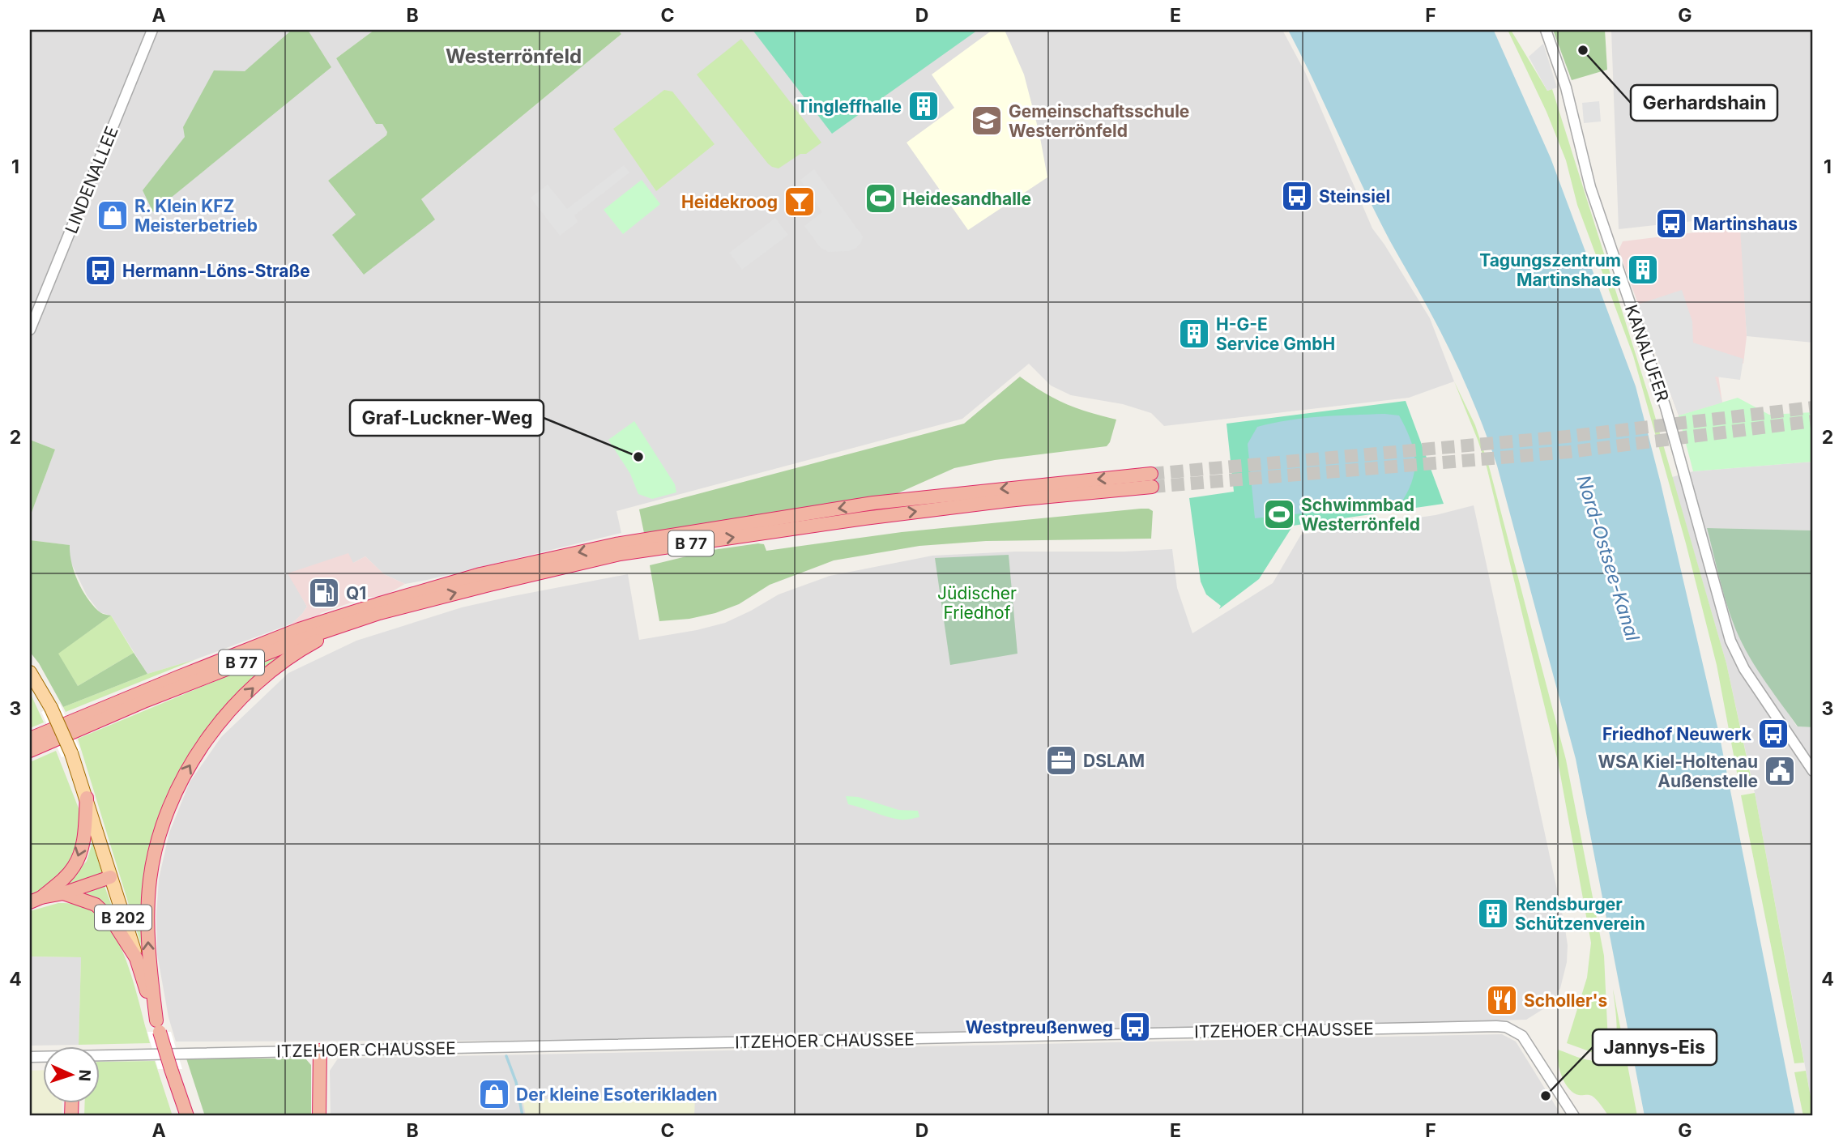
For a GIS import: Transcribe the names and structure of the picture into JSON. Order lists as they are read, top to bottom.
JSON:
{
  "streets": {
    "highway": ["B 77", "B 202"],
    "street": ["LINDENALLEE", "KANALUFER", "ITZEHOER CHAUSSEE"]
  },
  "districts": ["Westerrönfeld"],
  "water": ["Nord-Ostsee-Kanal"],
  "parks": ["Jüdischer Friedhof"],
  "places": {
    "other": ["Gerhardshain", "Graf-Luckner-Weg", "Jannys-Eis"],
    "building": [
      "Tingleffhalle",
      "Tagungszentrum Martinshaus",
      "H-G-E Service GmbH",
      "Rendsburger Schützenverein"
    ],
    "school or university": ["Gemeinschaftsschule Westerrönfeld"],
    "bus stop": [
      "Steinsiel",
      "Martinshaus",
      "Hermann-Löns-Straße",
      "Friedhof Neuwerk",
      "Westpreußenweg"
    ],
    "sports": ["Heidesandhalle", "Schwimmbad Westerrönfeld"],
    "bar": ["Heidekroog"],
    "shop": ["R. Klein KFZ Meisterbetrieb", "Der kleine Esoterikladen"],
    "fuel station": ["Q1"],
    "office": ["DSLAM"],
    "public building": ["WSA Kiel-Holtenau Außenstelle"],
    "restaurant": ["Scholler's"]
  },
  "north": "right",
  "grid": {
    "columns": [
      "A",
      "B",
      "C",
      "D",
      "E",
      "F",
      "G"
    ],
    "rows": [
      "1",
      "2",
      "3",
      "4"
    ]
  }
}
